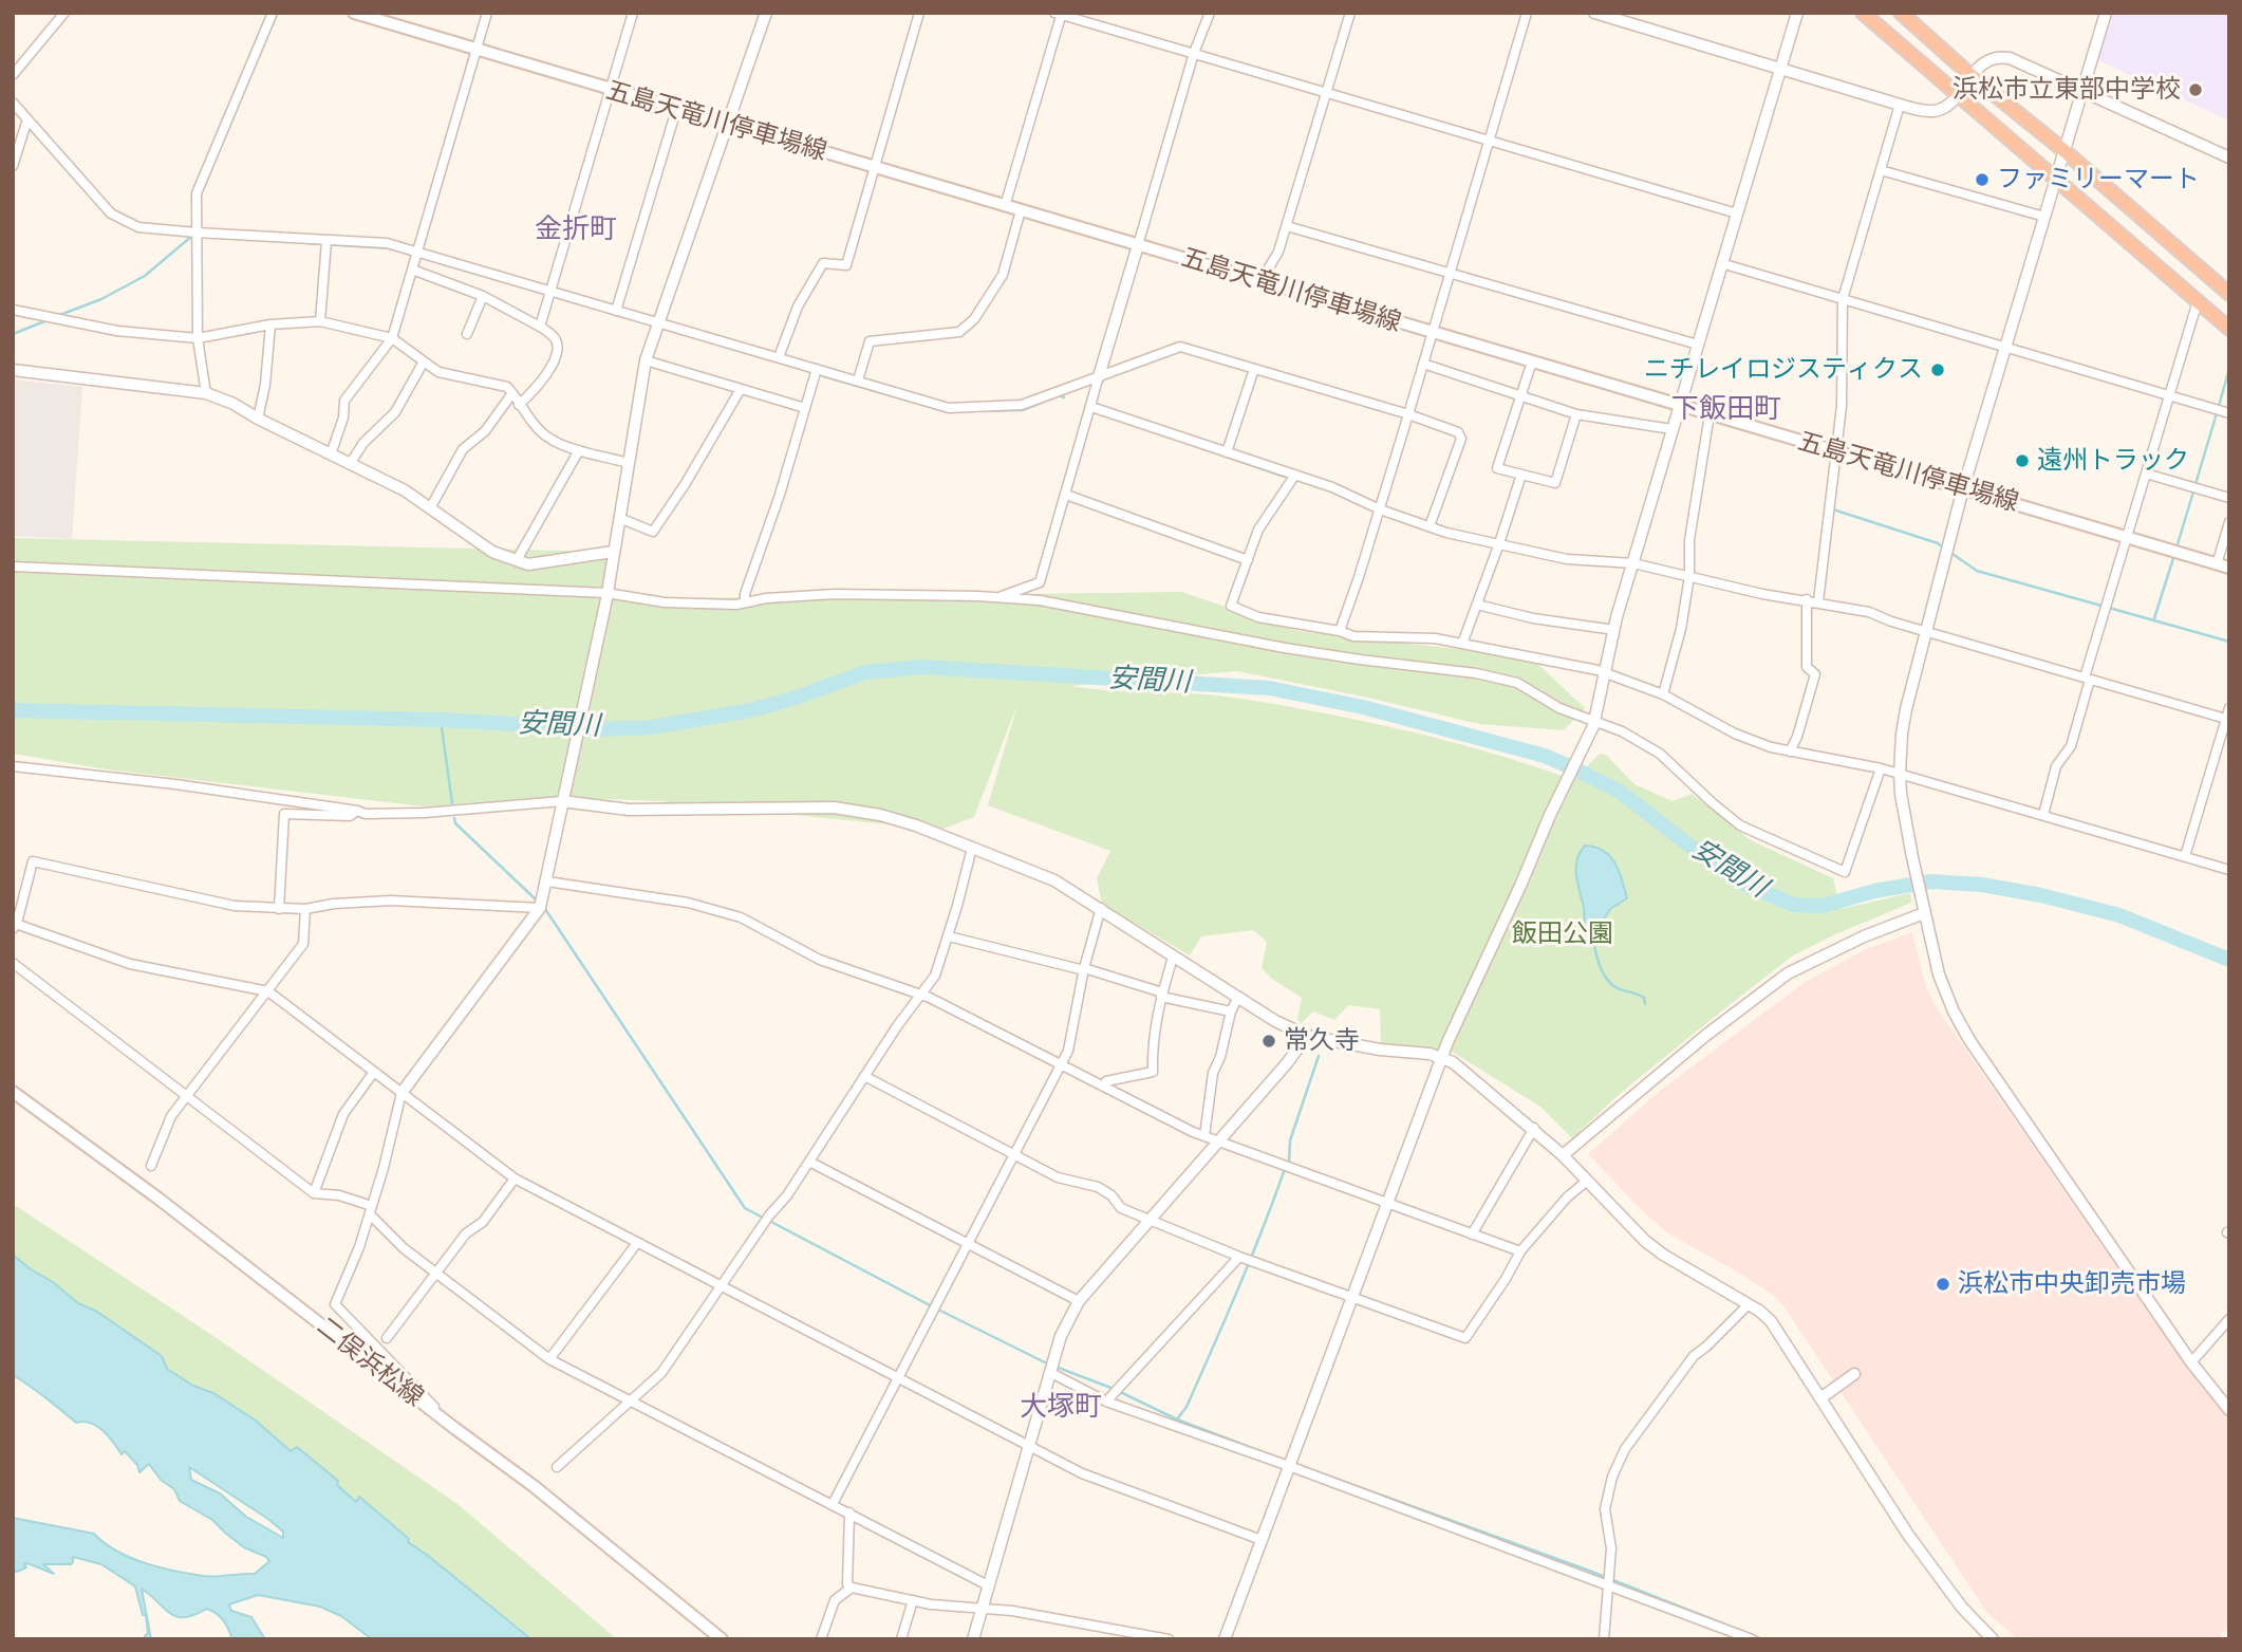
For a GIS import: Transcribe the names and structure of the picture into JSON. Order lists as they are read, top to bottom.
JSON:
{
  "streets": {
    "main road": ["五島天竜川停車場線", "二俣浜松線"]
  },
  "districts": ["金折町", "下飯田町", "大塚町"],
  "water": ["安間川"],
  "parks": ["飯田公園"],
  "places": [
    "浜松市立東部中学校",
    "ファミリーマート",
    "ニチレイロジスティクス",
    "遠州トラック",
    "常久寺",
    "浜松市中央卸売市場"
  ]
}
